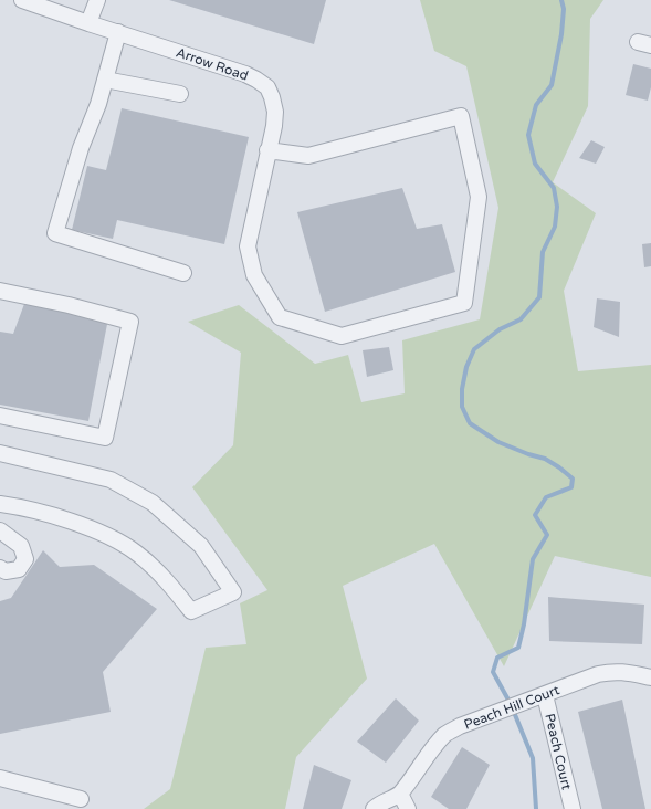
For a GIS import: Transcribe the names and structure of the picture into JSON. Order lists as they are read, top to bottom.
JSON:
{
  "streets": {
    "street": ["Arrow Road", "Peach Hill Court", "Peach Court"]
  },
  "crossings": [
    ["Peach Hill Court", "Peach Court"]
  ]
}
